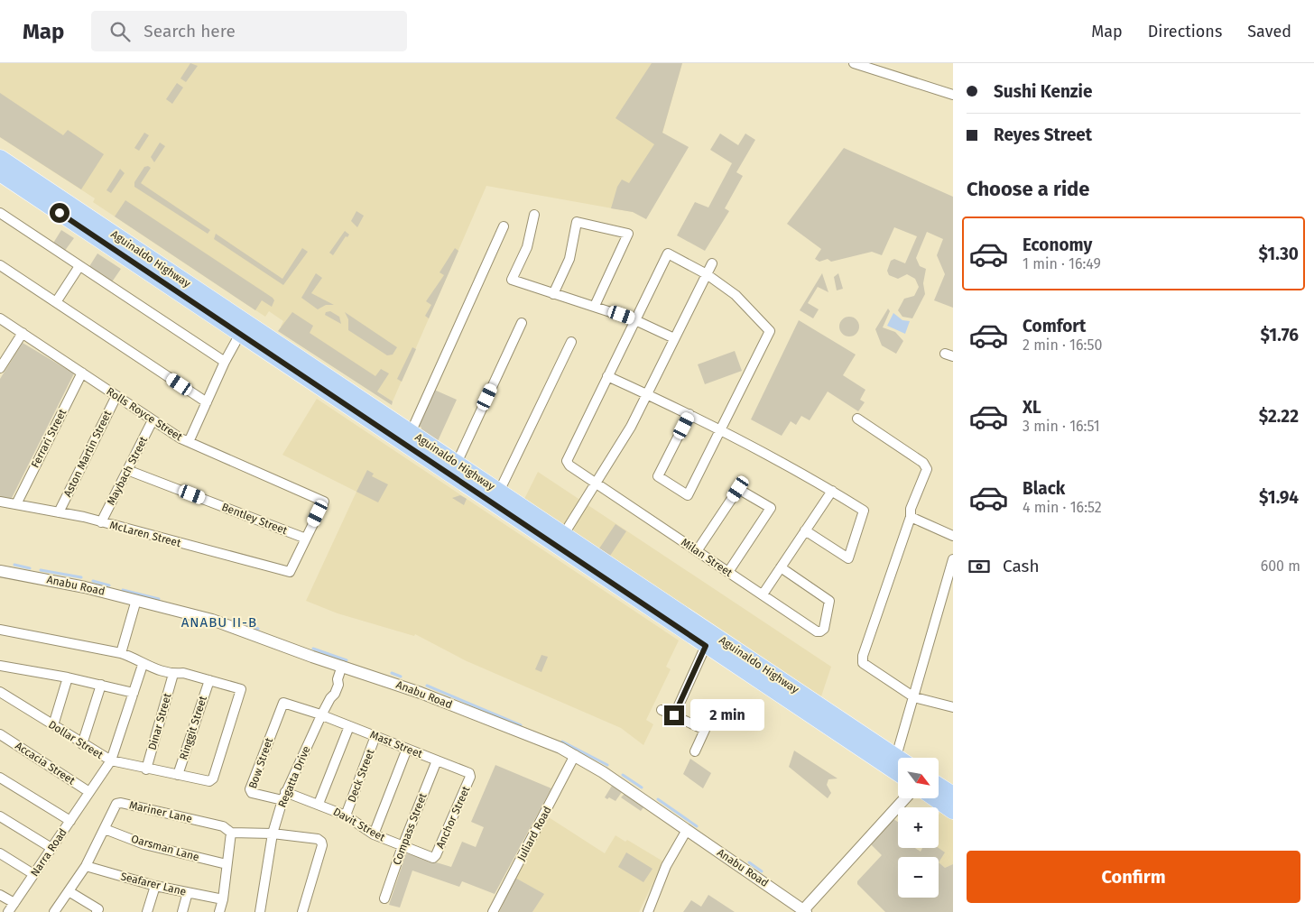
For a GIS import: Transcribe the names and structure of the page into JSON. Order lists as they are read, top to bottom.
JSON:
{
  "streets": {
    "highway": ["Aguinaldo Highway"],
    "street": [
      "Rolls Royce Street",
      "Ferrari Street",
      "Aston Martin Street",
      "Maybach Street",
      "Bentley Street",
      "McLaren Street",
      "Milan Street",
      "Anabu Road",
      "Dinar Street",
      "Ringgit Street",
      "Dollar Street",
      "Mast Street",
      "Accacia Street",
      "Bow Street",
      "Deck Street",
      "Regatta Drive",
      "Mariner Lane",
      "Anchor Street",
      "Davit Street",
      "Compass Street",
      "Juliard Road",
      "Oarsman Lane",
      "Narra Road",
      "Seafarer Lane"
    ]
  },
  "crossings": [
    ["Rolls Royce Street", "Ferrari Street"],
    ["Rolls Royce Street", "Aston Martin Street"],
    ["Rolls Royce Street", "Maybach Street"],
    ["Rolls Royce Street", "Bentley Street"],
    ["Rolls Royce Street", "McLaren Street"],
    ["Ferrari Street", "McLaren Street"],
    ["Aston Martin Street", "McLaren Street"],
    ["Maybach Street", "Bentley Street"],
    ["Maybach Street", "McLaren Street"],
    ["Bentley Street", "McLaren Street"],
    ["Anabu Road", "Regatta Drive"],
    ["Anabu Road", "Juliard Road"],
    ["Dinar Street", "Dollar Street"],
    ["Ringgit Street", "Dollar Street"],
    ["Dollar Street", "Narra Road"],
    ["Mast Street", "Bow Street"],
    ["Mast Street", "Deck Street"],
    ["Mast Street", "Regatta Drive"],
    ["Mast Street", "Anchor Street"],
    ["Mast Street", "Compass Street"],
    ["Accacia Street", "Narra Road"],
    ["Bow Street", "Regatta Drive"],
    ["Bow Street", "Davit Street"],
    ["Deck Street", "Davit Street"],
    ["Regatta Drive", "Mariner Lane"],
    ["Regatta Drive", "Davit Street"],
    ["Mariner Lane", "Oarsman Lane"],
    ["Mariner Lane", "Seafarer Lane"],
    ["Anchor Street", "Davit Street"],
    ["Davit Street", "Compass Street"]
  ],
  "districts": ["ANABU II-B"],
  "north": "bottom right",
  "page": {
    "header": "Map",
    "search": "Search here",
    "nav": ["Map", "Directions", "Saved"],
    "banner": ["Sushi Kenzie", "Reyes Street"],
    "heading": "Choose a ride",
    "list": [
      {
        "name": "Economy",
        "note": "1 min · 16:49",
        "value": "$1.30"
      },
      {
        "name": "Comfort",
        "note": "2 min · 16:50",
        "value": "$1.76"
      },
      {
        "name": "XL",
        "note": "3 min · 16:51",
        "value": "$2.22"
      },
      {
        "name": "Black",
        "note": "4 min · 16:52",
        "value": "$1.94"
      }
    ],
    "pay": ["Cash", "600 m"],
    "bubble": "2 min",
    "map_buttons": ["+", "−"],
    "buttons": "Confirm"
  }
}
